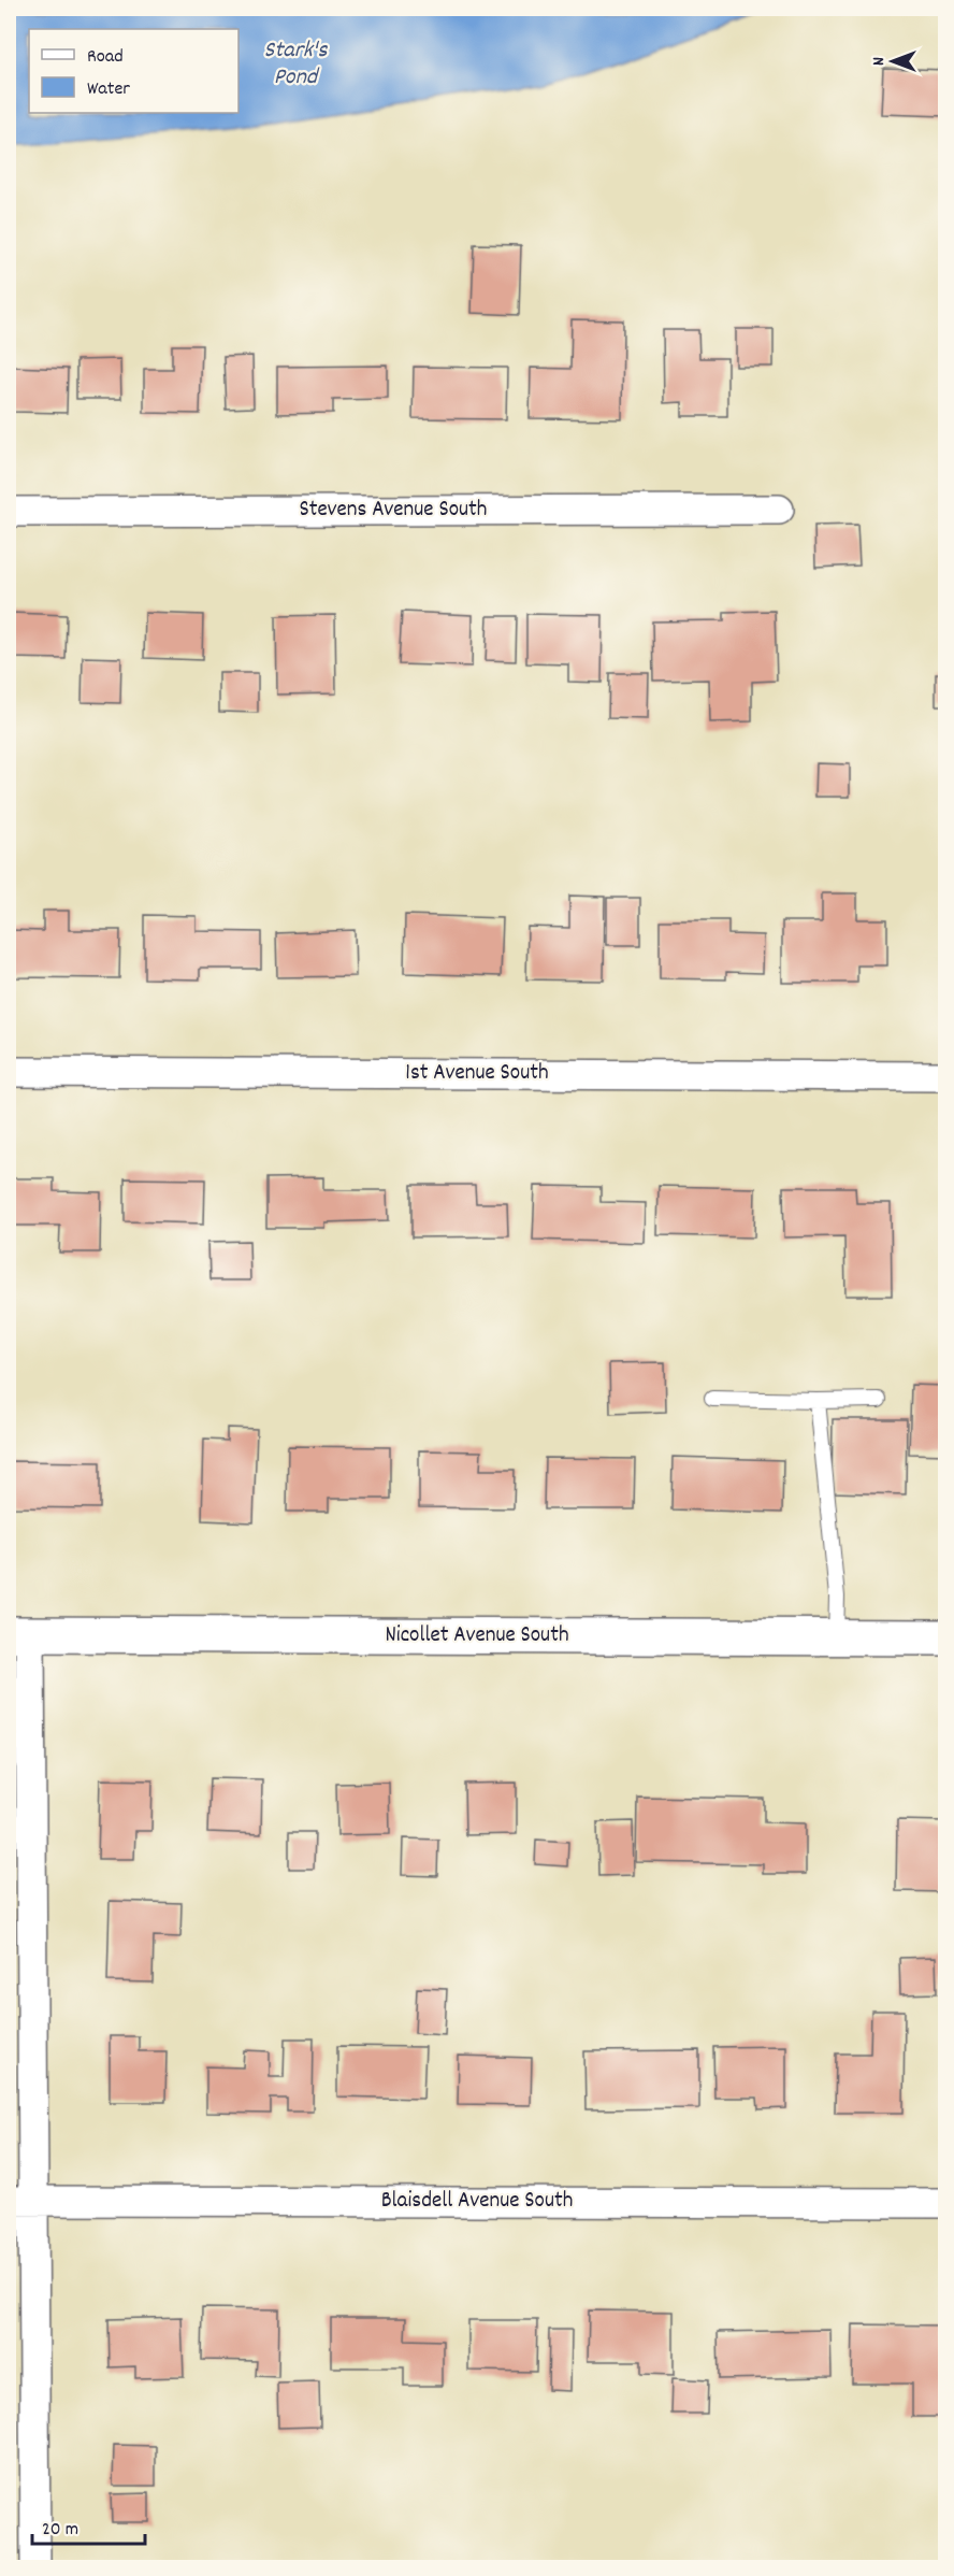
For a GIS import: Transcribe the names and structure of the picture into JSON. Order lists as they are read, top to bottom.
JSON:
{
  "streets": {
    "main road": ["Nicollet Avenue South"],
    "street": ["Stevens Avenue South", "1st Avenue South", "Blaisdell Avenue South"]
  },
  "water": ["Stark's Pond"],
  "legend": ["Road", "Water"],
  "scale_bar": "20 m",
  "north": "left"
}
